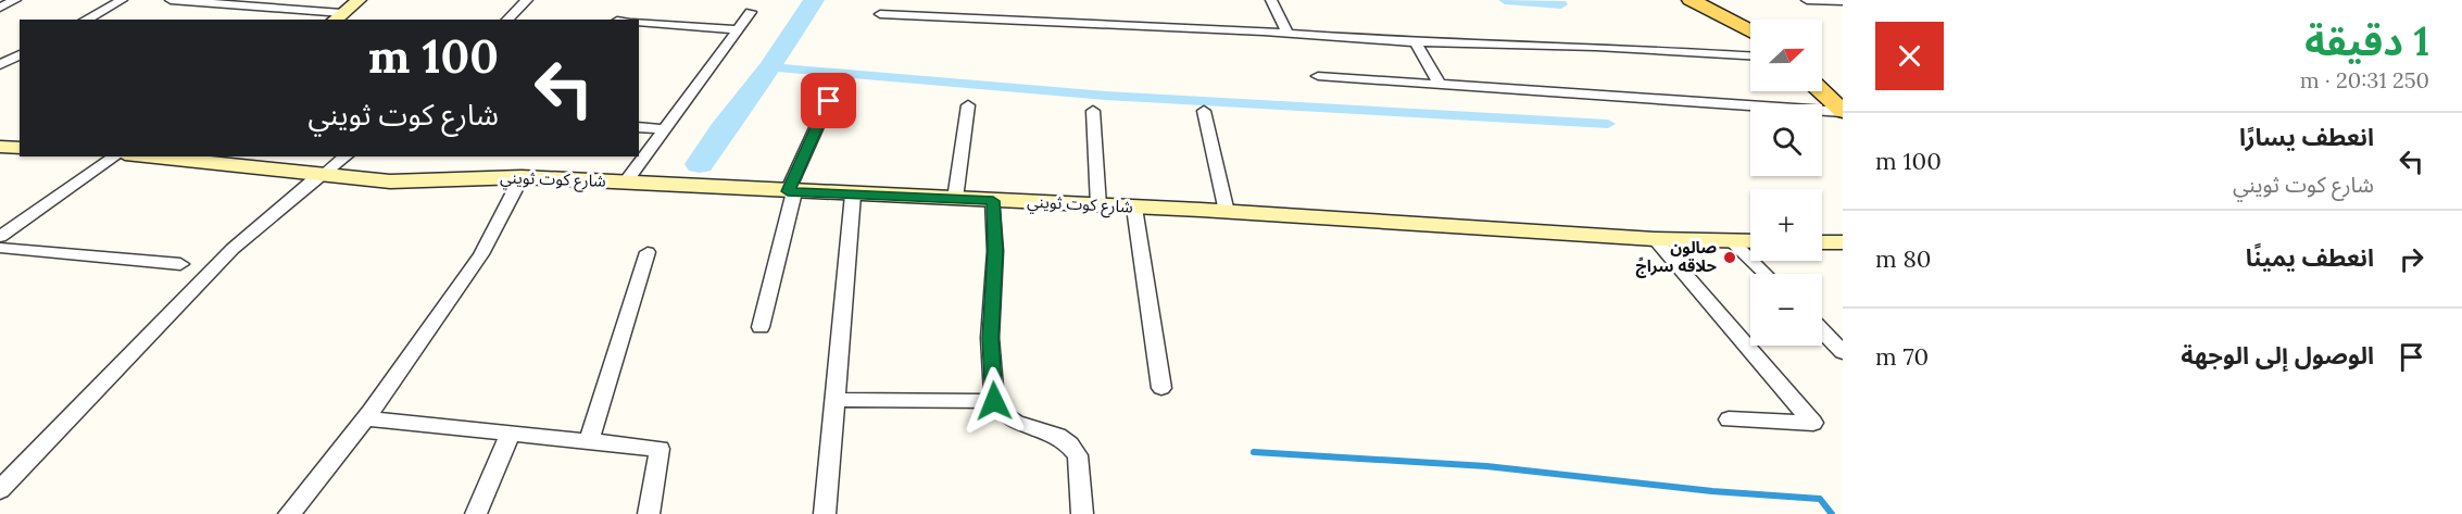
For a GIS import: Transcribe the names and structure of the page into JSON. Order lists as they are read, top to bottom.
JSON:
{
  "streets": {
    "main road": ["شارع كوت ثويني"]
  },
  "places": ["صالون حلاقه سراجً"],
  "north": "right",
  "page": {
    "heading": ["1 دقيقة", "250 m · 20:31"],
    "map_buttons": ["+", "−"],
    "turn": ["100 m", "شارع كوت ثويني"],
    "list": [
      {
        "name": "انعطف يسارًا",
        "note": "شارع كوت ثويني",
        "value": "100 m"
      },
      {
        "name": "انعطف يمينًا",
        "value": "80 m"
      },
      {
        "name": "الوصول إلى الوجهة",
        "value": "70 m"
      }
    ]
  }
}
